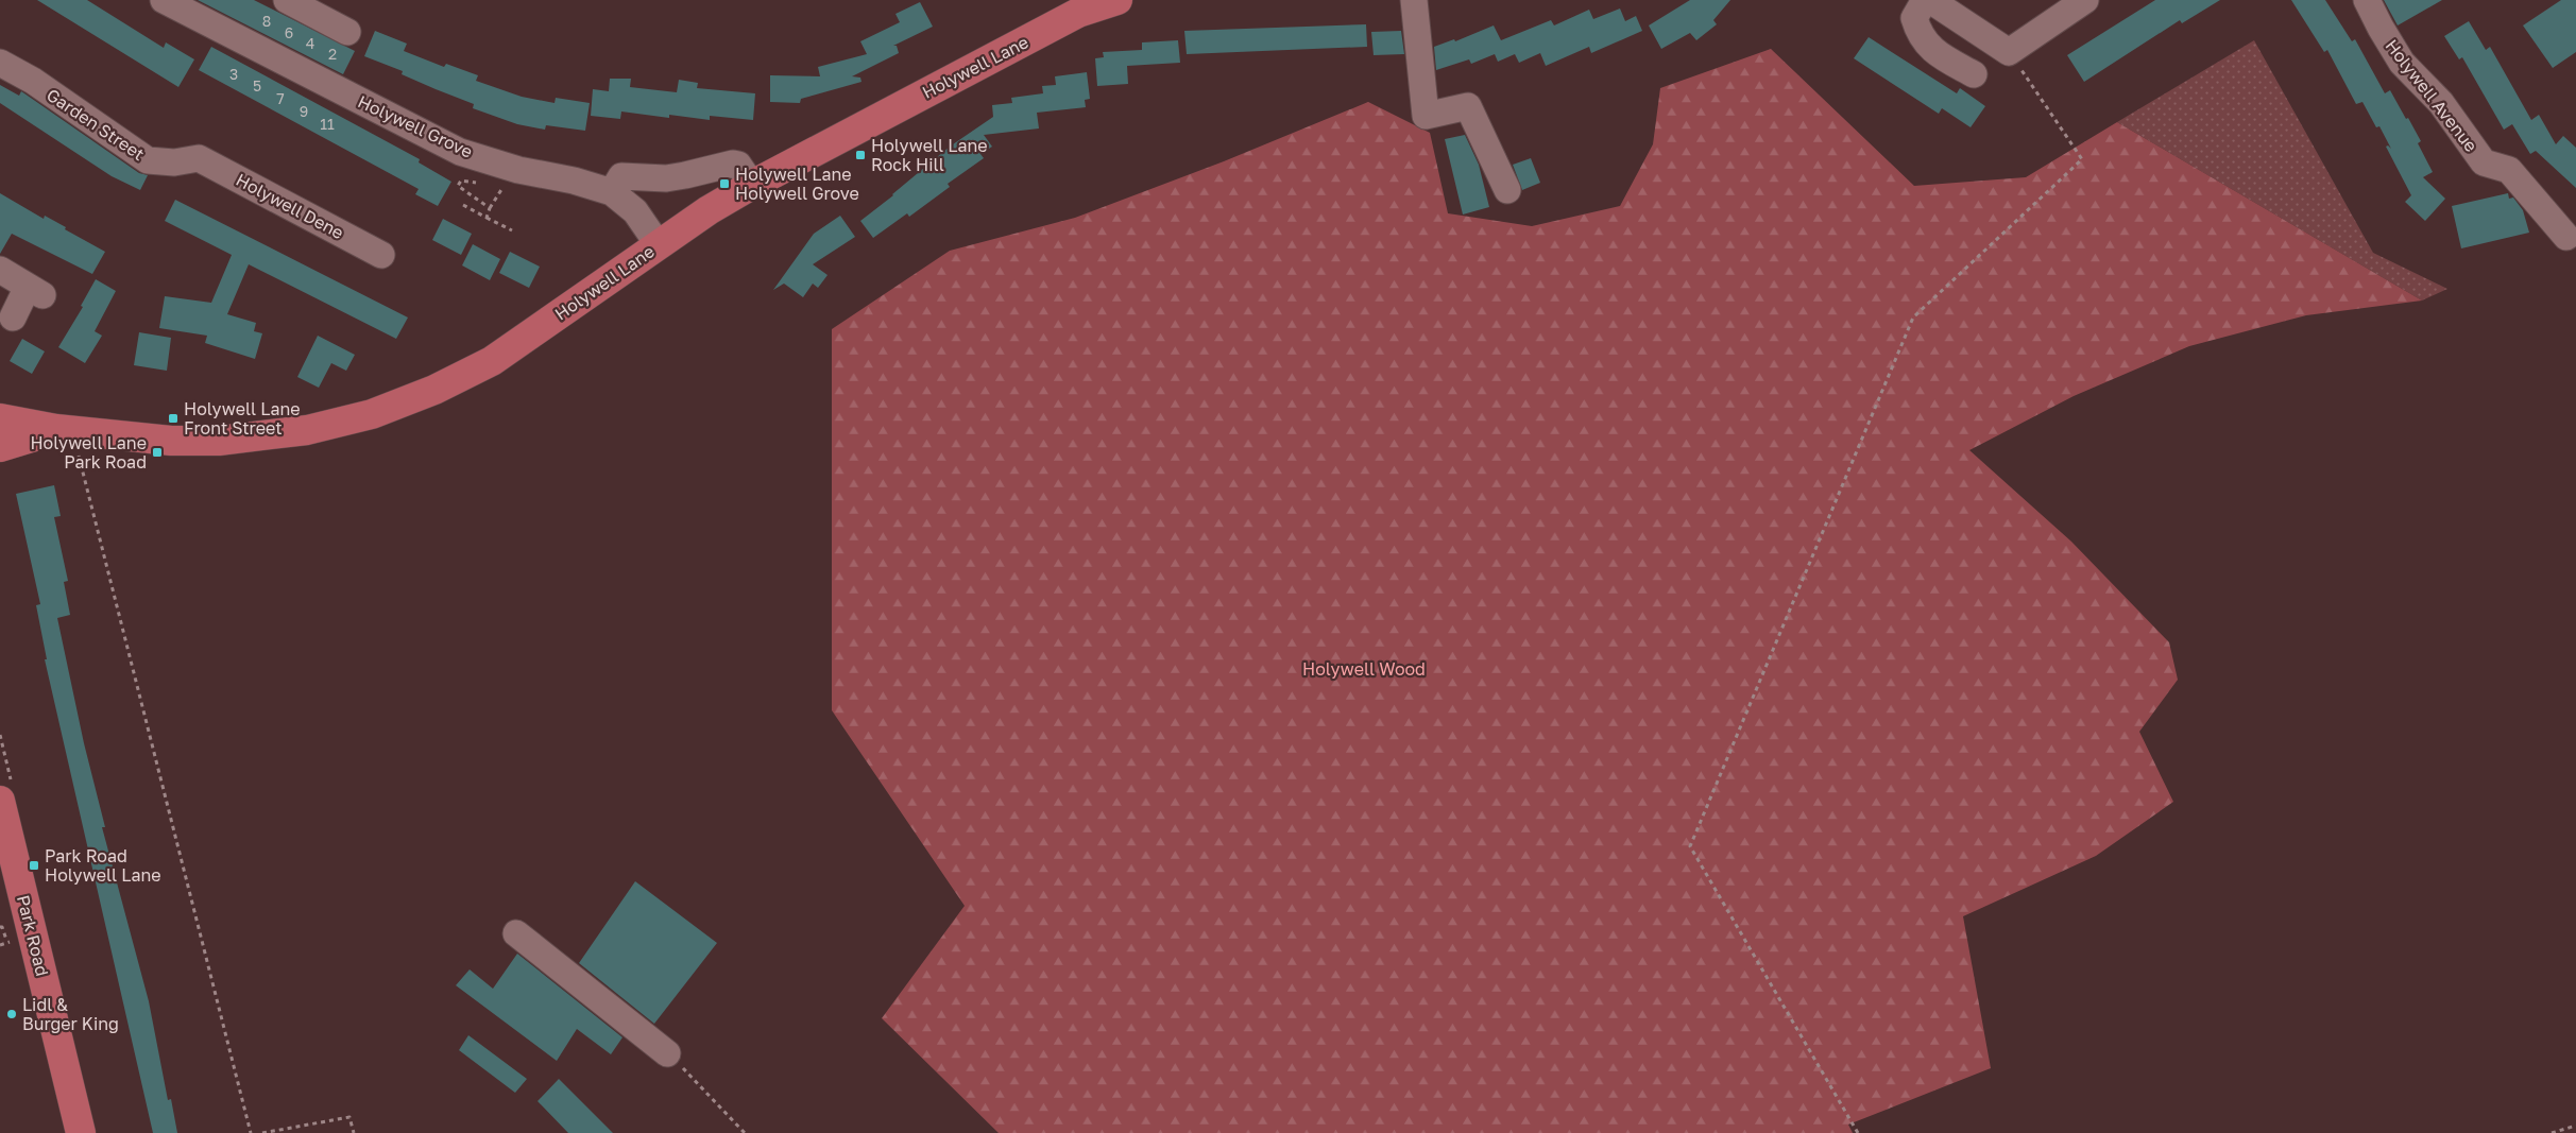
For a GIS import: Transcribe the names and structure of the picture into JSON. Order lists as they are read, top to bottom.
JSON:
{
  "streets": {
    "main road": ["Holywell Lane", "Park Road"],
    "street": [
      "Holywell Avenue",
      "Garden Street",
      "Holywell Grove",
      "Holywell Dene"
    ]
  },
  "crossings": [
    ["Holywell Lane", "Holywell Grove"],
    ["Garden Street", "Holywell Dene"]
  ],
  "parks": ["Holywell Wood"],
  "places": {
    "transit": [
      "Holywell Lane Rock Hill",
      "Holywell Lane Holywell Grove",
      "Holywell Lane Front Street",
      "Holywell Lane Park Road",
      "Park Road Holywell Lane"
    ],
    "other": ["Lidl & Burger King"]
  },
  "house_numbers": [
    "8",
    "6",
    "4",
    "2",
    "3",
    "5",
    "7",
    "9",
    "11"
  ]
}
